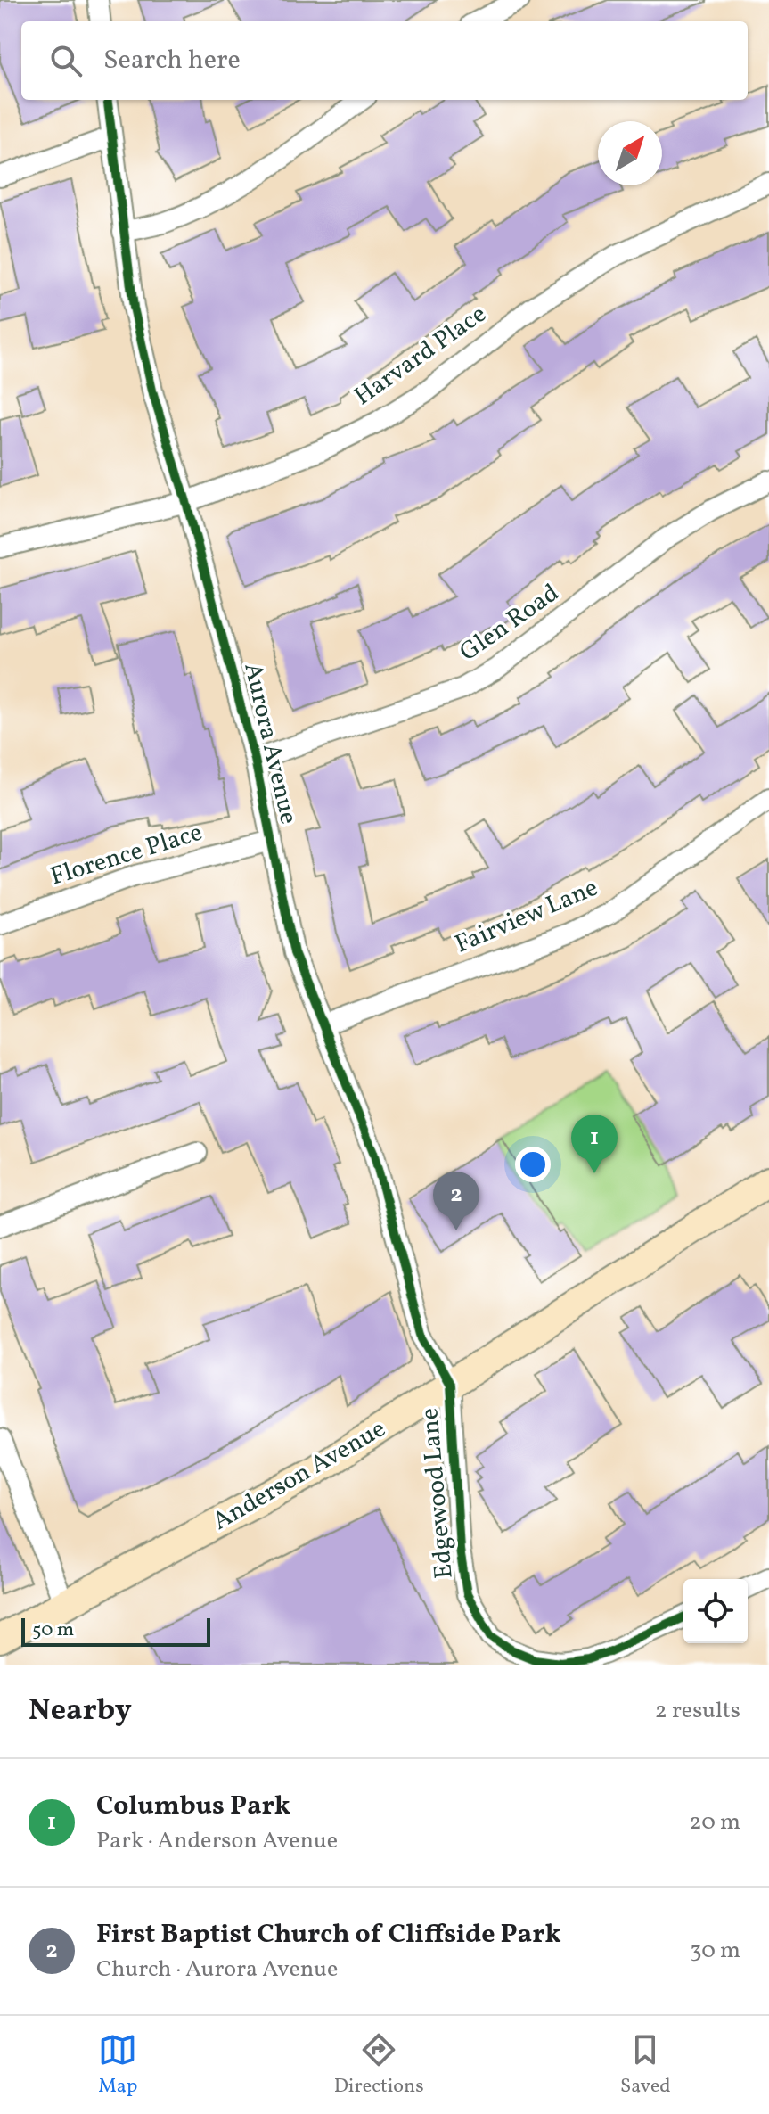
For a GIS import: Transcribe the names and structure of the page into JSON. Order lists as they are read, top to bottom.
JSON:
{
  "streets": {
    "main road": ["Anderson Avenue"],
    "street": [
      "Harvard Place",
      "Glen Road",
      "Aurora Avenue",
      "Florence Place",
      "Fairview Lane",
      "Edgewood Lane"
    ]
  },
  "crossings": [
    ["Harvard Place", "Aurora Avenue"],
    ["Glen Road", "Aurora Avenue"],
    ["Aurora Avenue", "Florence Place"],
    ["Aurora Avenue", "Fairview Lane"],
    ["Aurora Avenue", "Anderson Avenue"],
    ["Aurora Avenue", "Edgewood Lane"],
    ["Anderson Avenue", "Edgewood Lane"]
  ],
  "scale_bar": "50 m",
  "north": "top right",
  "page": {
    "search": "Search here",
    "pins": ["1", "2"],
    "scale": "50 m",
    "heading": ["Nearby", "2 results"],
    "list": [
      {
        "mark": "1",
        "name": "Columbus Park",
        "note": "Park · Anderson Avenue",
        "value": "20 m"
      },
      {
        "mark": "2",
        "name": "First Baptist Church of Cliffside Park",
        "note": "Church · Aurora Avenue",
        "value": "30 m"
      }
    ],
    "nav": ["Map", "Directions", "Saved"]
  }
}
